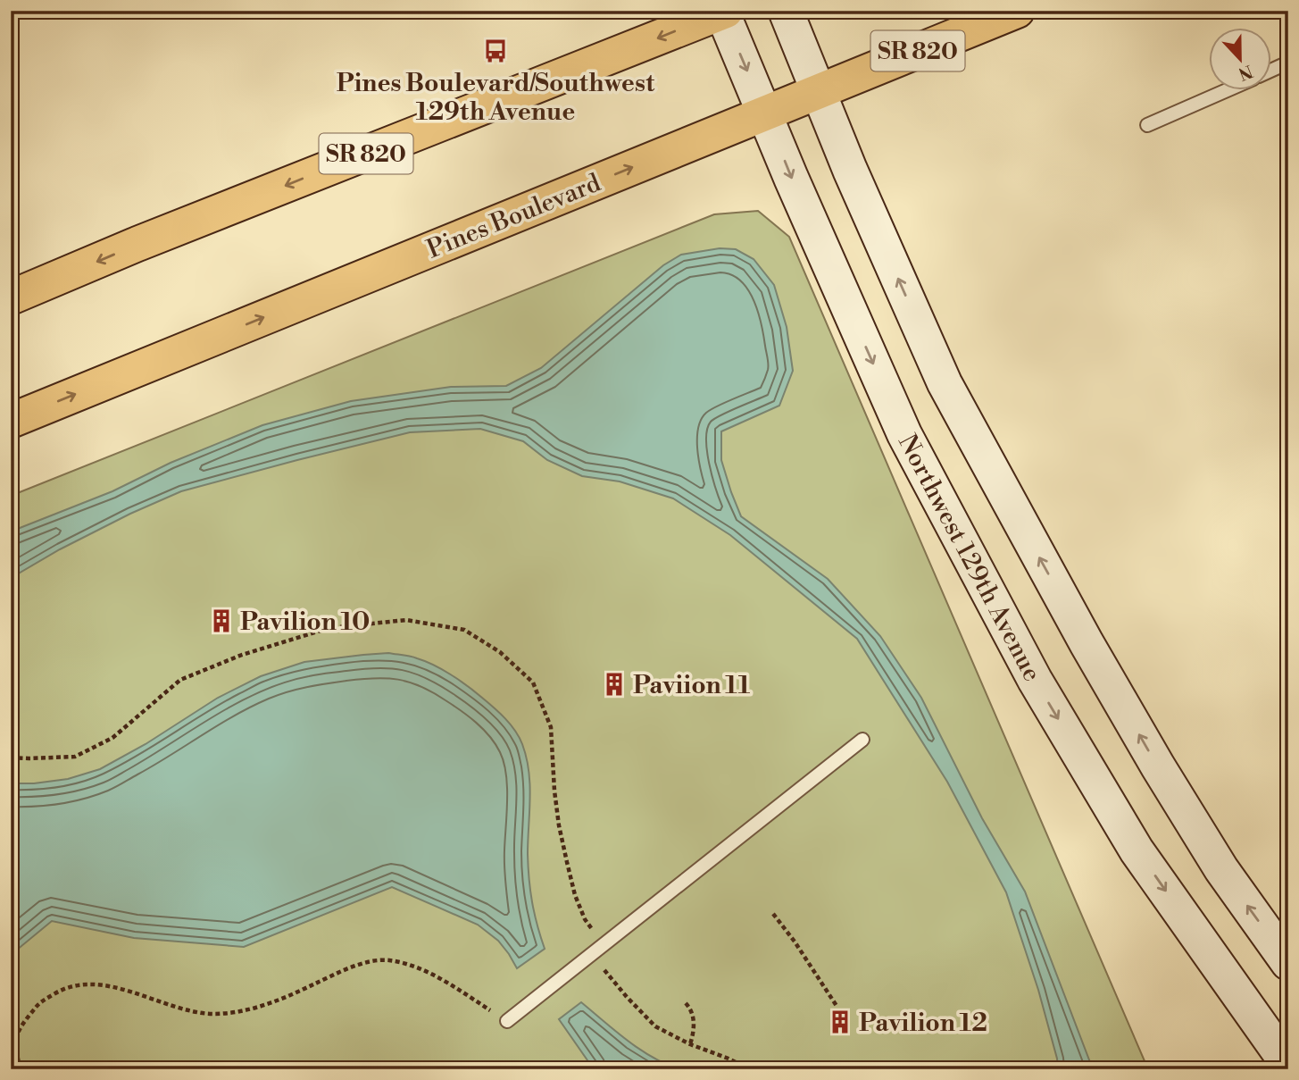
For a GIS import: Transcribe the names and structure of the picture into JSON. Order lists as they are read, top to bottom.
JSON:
{
  "streets": {
    "highway": ["SR 820", "Pines Boulevard"],
    "street": ["Northwest 129th Avenue"]
  },
  "crossings": [
    ["SR 820", "Northwest 129th Avenue"],
    ["Pines Boulevard", "Northwest 129th Avenue"]
  ],
  "places": {
    "bus stop": ["Pines Boulevard/Southwest 129th Avenue"],
    "building": ["Pavilion 10", "Paviion 11", "Pavilion 12"]
  },
  "north": "bottom"
}
